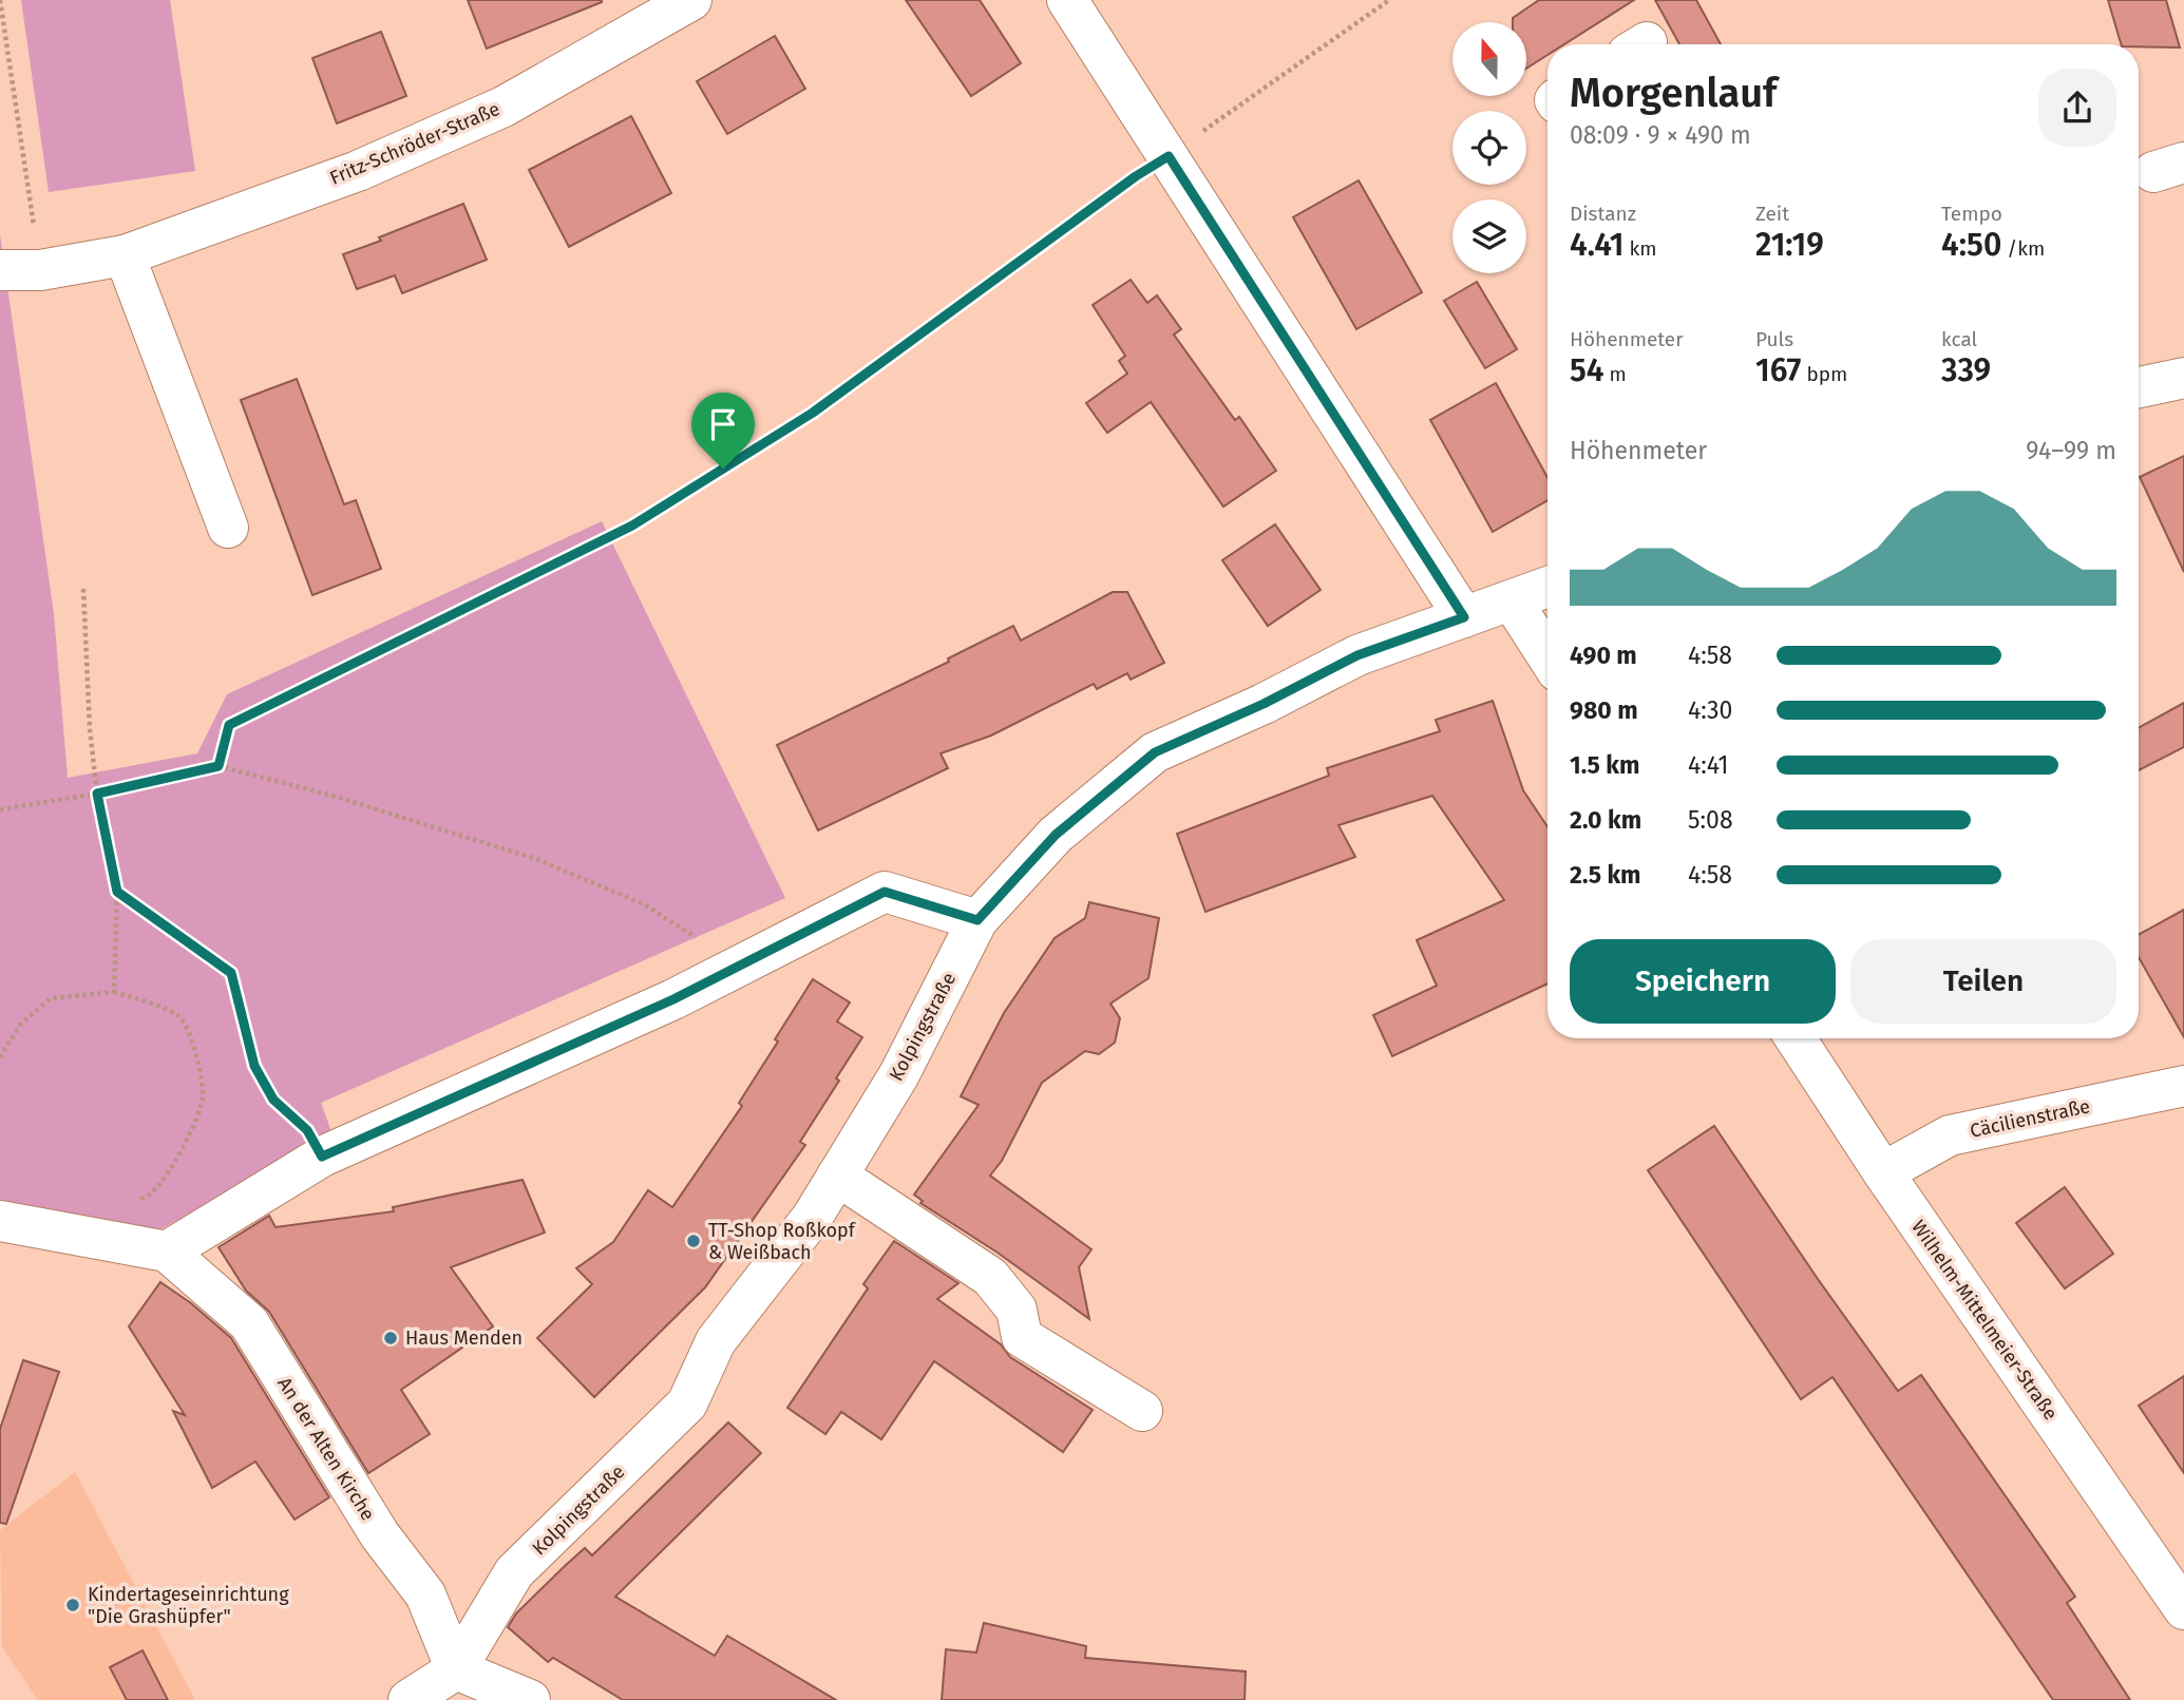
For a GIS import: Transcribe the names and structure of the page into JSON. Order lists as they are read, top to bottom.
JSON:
{
  "streets": {
    "street": [
      "Fritz-Schröder-Straße",
      "Kolpingstraße",
      "Cäcilienstraße",
      "Wilhelm-Mittelmeier-Straße",
      "An der Alten Kirche"
    ]
  },
  "crossings": [
    ["Kolpingstraße", "An der Alten Kirche"],
    ["Cäcilienstraße", "Wilhelm-Mittelmeier-Straße"]
  ],
  "places": ["TT-Shop Roßkopf & Weißbach", "Haus Menden", "Kindertageseinrichtung \"Die Grashüpfer\""],
  "north": "top",
  "page": {
    "heading": ["Morgenlauf", "08:09 · 9 × 490 m"],
    "stats": [
      ["Distanz", "4.41 km"],
      ["Zeit", "21:19"],
      ["Tempo", "4:50 /km"],
      ["Höhenmeter", "54 m"],
      ["Puls", "167 bpm"],
      ["kcal", "339"]
    ],
    "chart": ["Höhenmeter", "94–99 m"],
    "list": [
      {
        "name": "490 m",
        "note": "4:58"
      },
      {
        "name": "980 m",
        "note": "4:30"
      },
      {
        "name": "1.5 km",
        "note": "4:41"
      },
      {
        "name": "2.0 km",
        "note": "5:08"
      },
      {
        "name": "2.5 km",
        "note": "4:58"
      }
    ],
    "buttons": ["Speichern", "Teilen"]
  }
}
